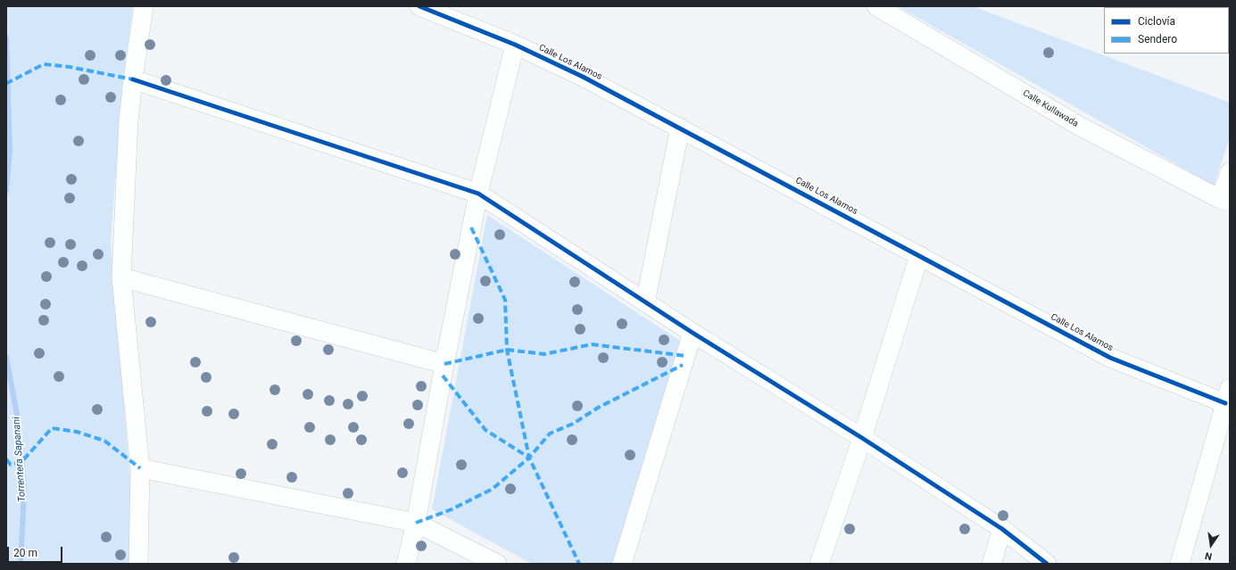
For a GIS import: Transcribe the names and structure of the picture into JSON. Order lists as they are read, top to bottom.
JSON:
{
  "streets": {
    "street": ["Calle Los Alamos", "Calle Kullawada"]
  },
  "water": ["Torrentera Sapanani"],
  "legend": ["Ciclovía", "Sendero"],
  "scale_bar": "20 m",
  "north": "bottom"
}
